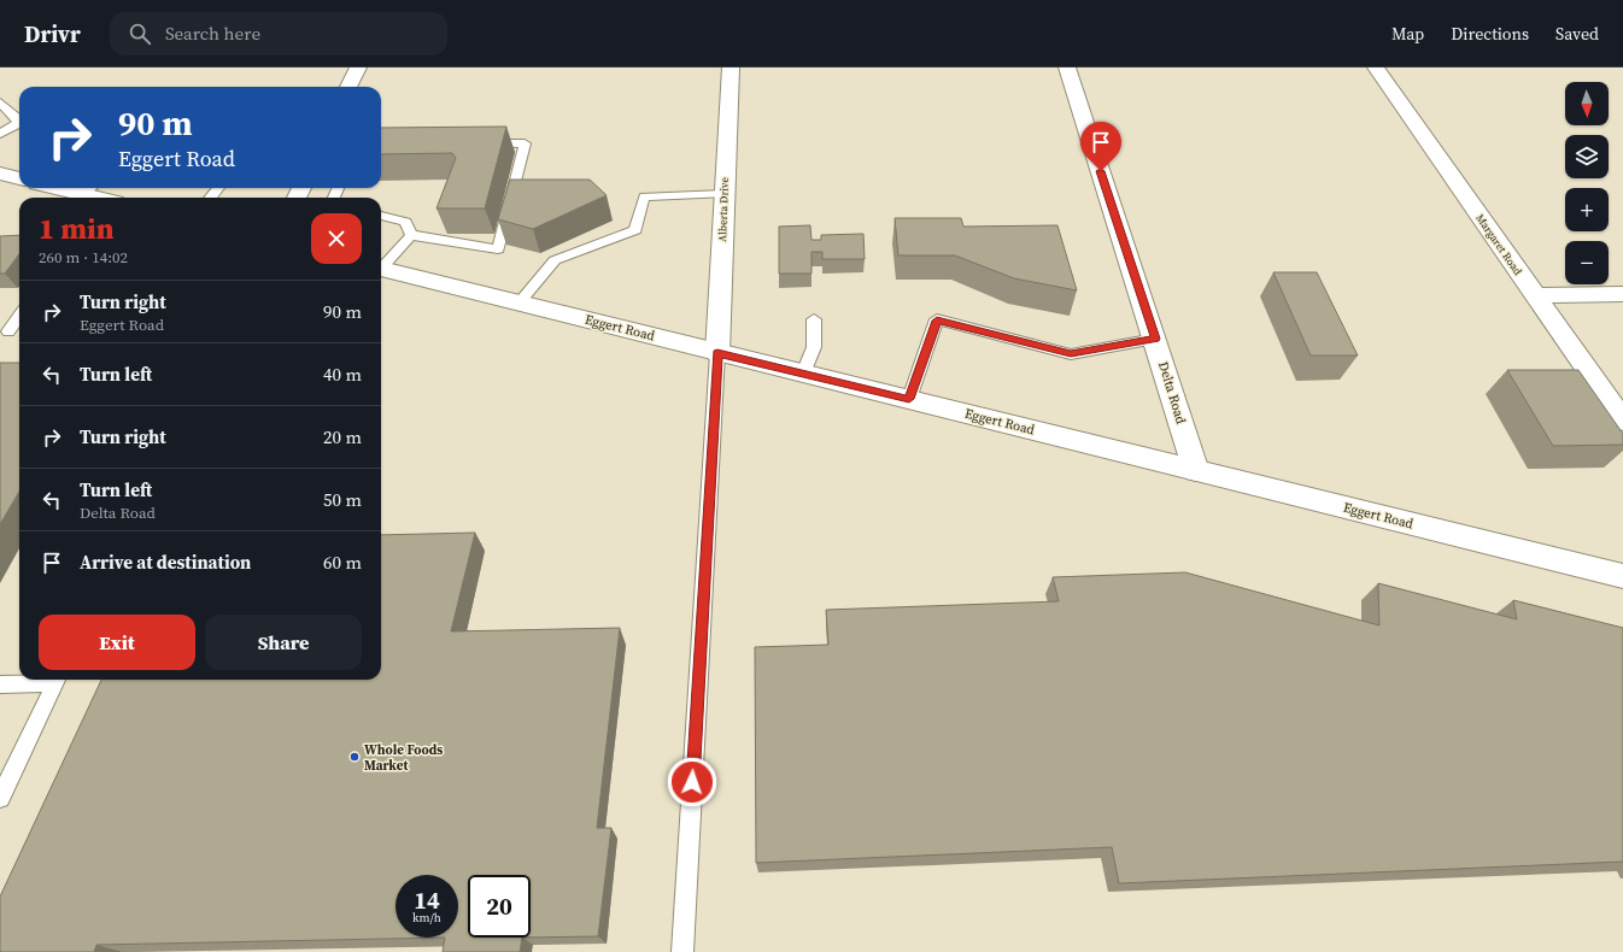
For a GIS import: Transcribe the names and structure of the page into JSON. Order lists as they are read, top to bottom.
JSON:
{
  "streets": {
    "street": [
      "Alberta Drive",
      "Margaret Road",
      "Eggert Road",
      "Delta Road"
    ]
  },
  "crossings": [
    ["Alberta Drive", "Eggert Road"],
    ["Eggert Road", "Delta Road"]
  ],
  "places": ["Whole Foods Market"],
  "north": "bottom",
  "page": {
    "header": "Drivr",
    "search": "Search here",
    "nav": ["Map", "Directions", "Saved"],
    "map_buttons": ["+", "−"],
    "turn": ["90 m", "Eggert Road"],
    "heading": ["1 min", "260 m · 14:02"],
    "list": [
      {
        "name": "Turn right",
        "note": "Eggert Road",
        "value": "90 m"
      },
      {
        "name": "Turn left",
        "value": "40 m"
      },
      {
        "name": "Turn right",
        "value": "20 m"
      },
      {
        "name": "Turn left",
        "note": "Delta Road",
        "value": "50 m"
      },
      {
        "name": "Arrive at destination",
        "value": "60 m"
      }
    ],
    "buttons": ["Exit", "Share"],
    "speed": "14 km/h",
    "limit": "20"
  }
}
